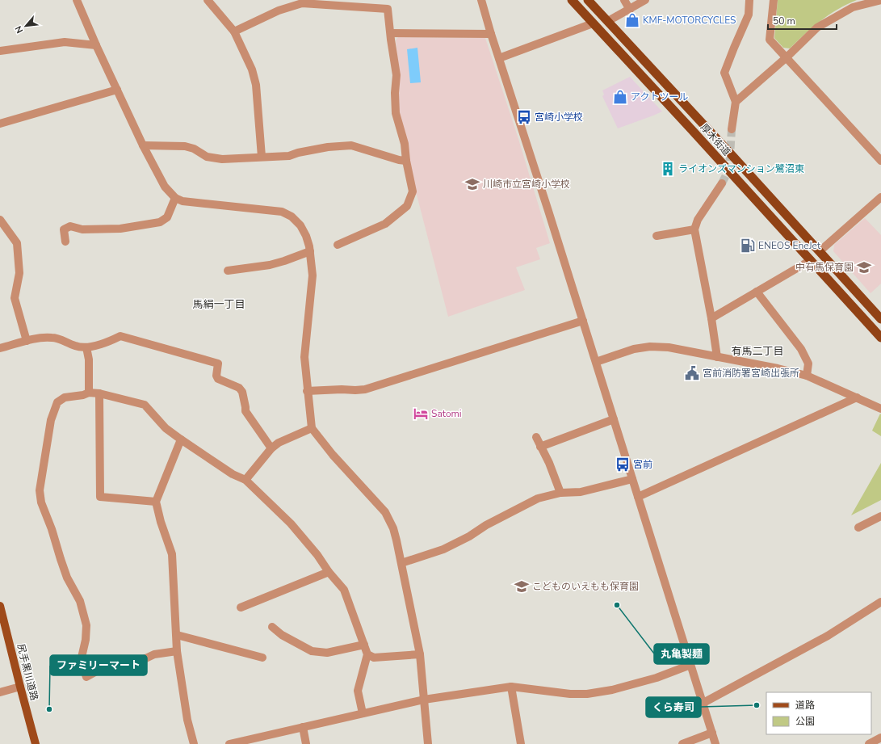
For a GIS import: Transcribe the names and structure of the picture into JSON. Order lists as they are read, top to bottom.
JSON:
{
  "streets": {
    "highway": ["厚木街道"],
    "main road": ["尻手黒川道路"]
  },
  "districts": ["馬絹一丁目", "有馬二丁目"],
  "places": {
    "shop": ["KMF-MOTORCYCLES", "アクトツール"],
    "bus stop": ["宮崎小学校", "宮前"],
    "building": ["ライオンズマンション鷺沼東"],
    "school or university": ["川崎市立宮崎小学校", "中有馬保育園", "こどものいえもも保育園"],
    "fuel station": ["ENEOS EneJet"],
    "public building": ["宮前消防署宮崎出張所"],
    "hotel": ["Satomi"],
    "other": ["丸亀製麺", "くら寿司", "ファミリーマート"]
  },
  "legend": ["道路", "公園"],
  "scale_bar": "50 m",
  "north": "bottom left"
}
